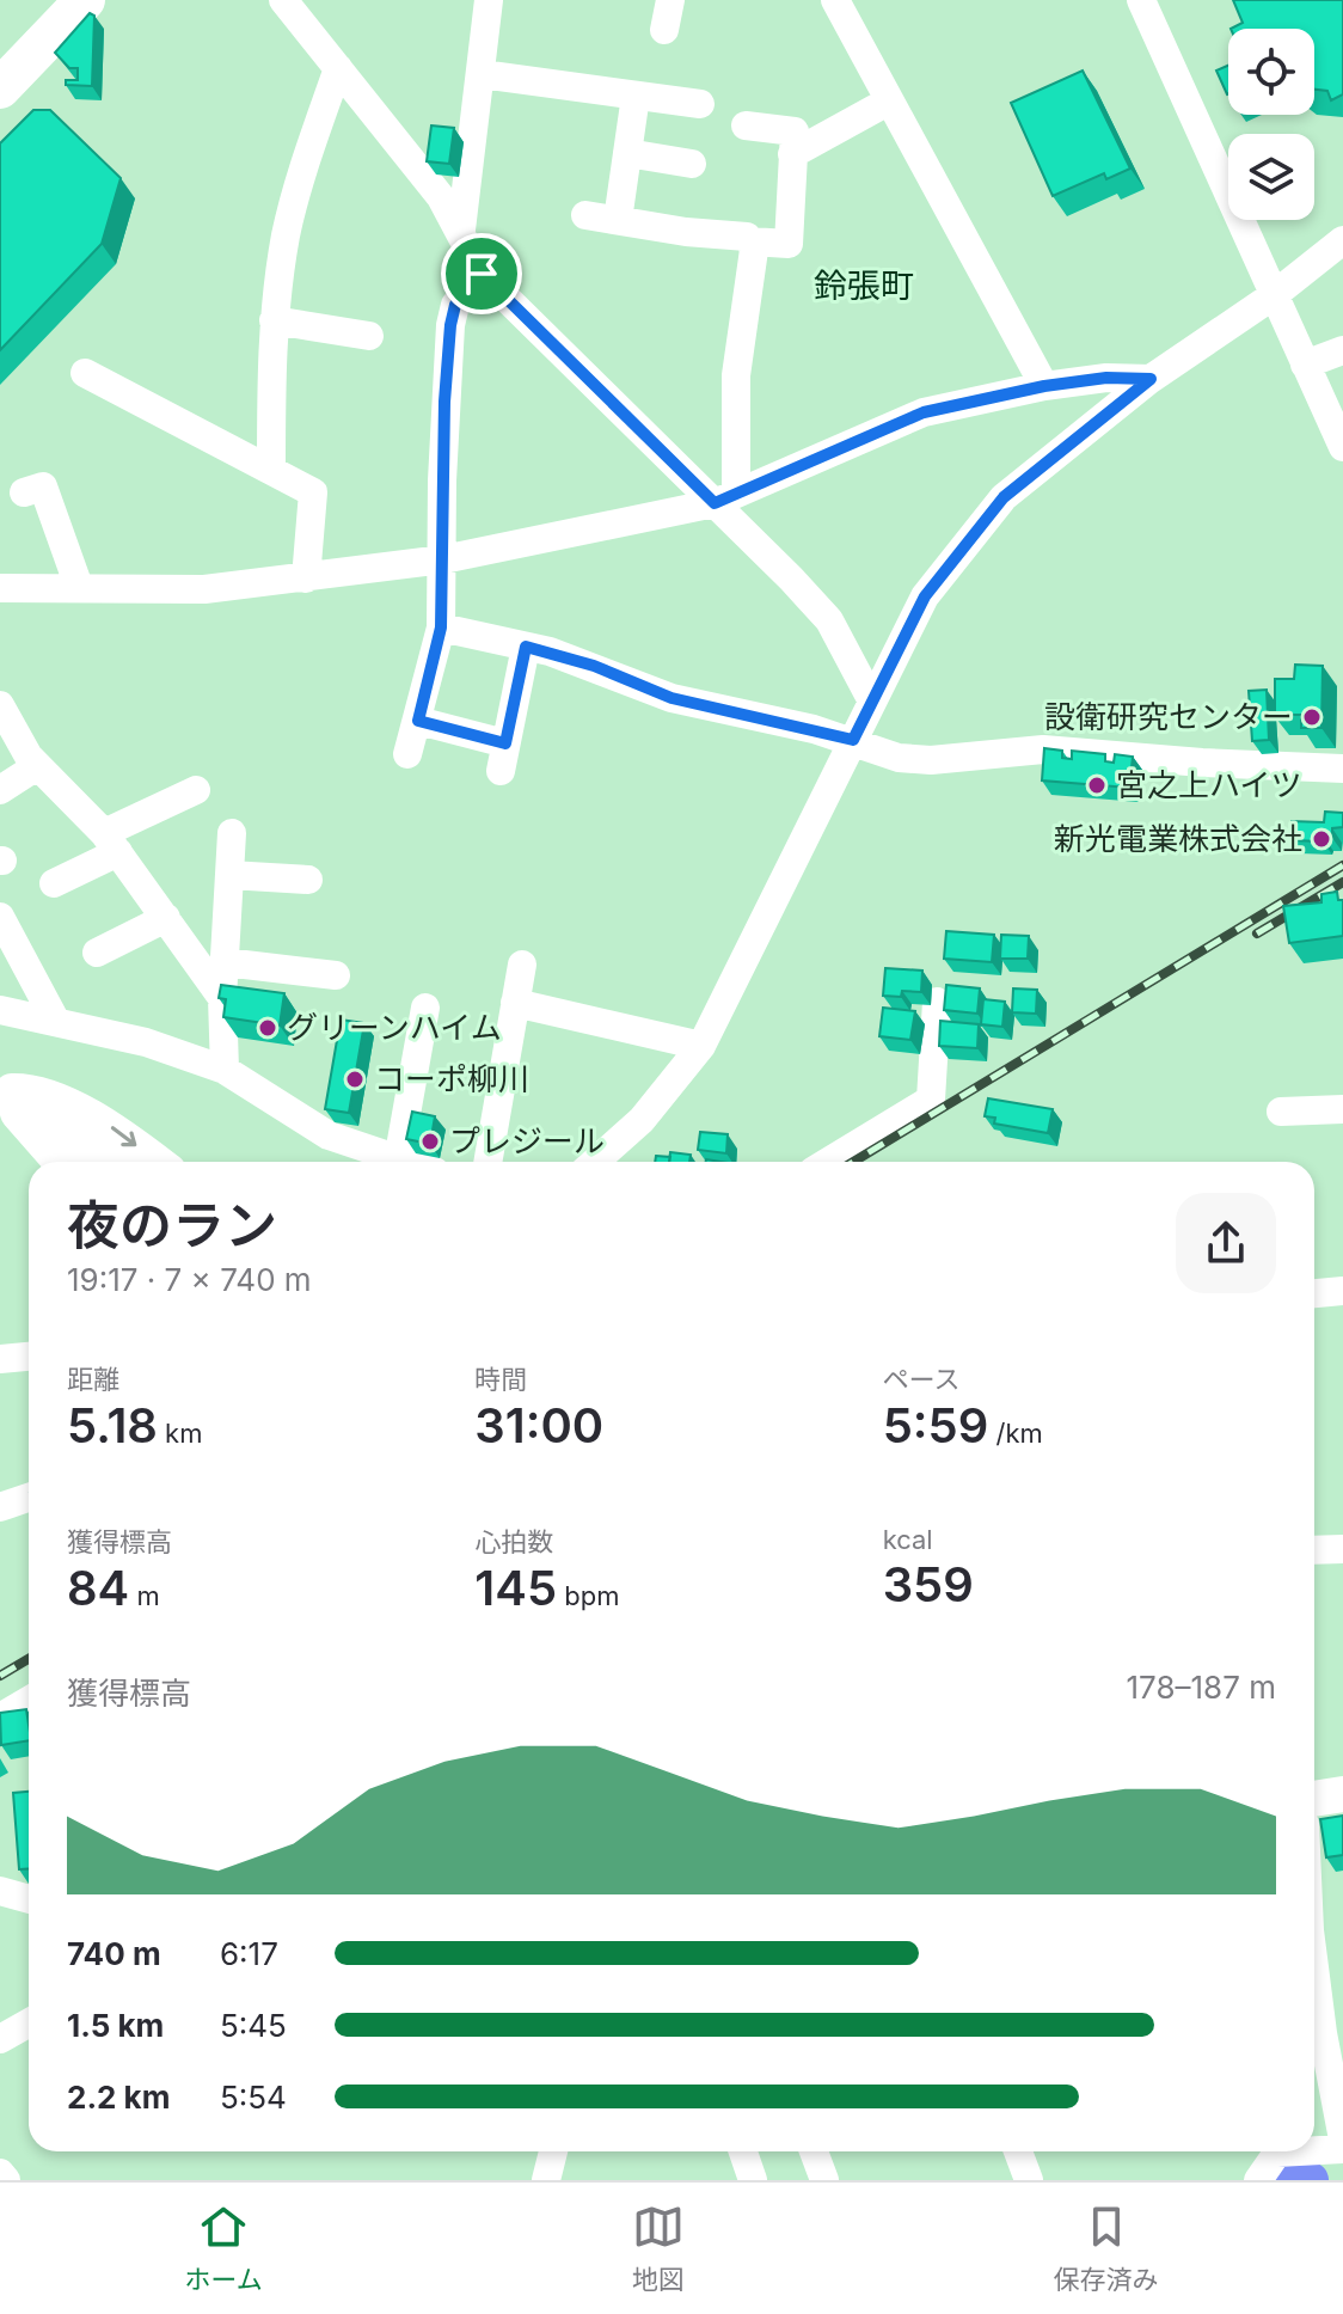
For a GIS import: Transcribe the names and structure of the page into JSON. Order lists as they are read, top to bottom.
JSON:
{
  "districts": ["鈴張町"],
  "places": [
    "設衛研究センター",
    "宮之上ハイツ",
    "新光電業株式会社",
    "グリーンハイム",
    "コーポ柳川",
    "プレジール"
  ],
  "page": {
    "heading": ["夜のラン", "19:17 · 7 × 740 m"],
    "stats": [
      ["距離", "5.18 km"],
      ["時間", "31:00"],
      ["ペース", "5:59 /km"],
      ["獲得標高", "84 m"],
      ["心拍数", "145 bpm"],
      ["kcal", "359"]
    ],
    "chart": ["獲得標高", "178–187 m"],
    "list": [
      {
        "name": "740 m",
        "note": "6:17"
      },
      {
        "name": "1.5 km",
        "note": "5:45"
      },
      {
        "name": "2.2 km",
        "note": "5:54"
      }
    ],
    "tabs": ["ホーム", "地図", "保存済み"]
  }
}
